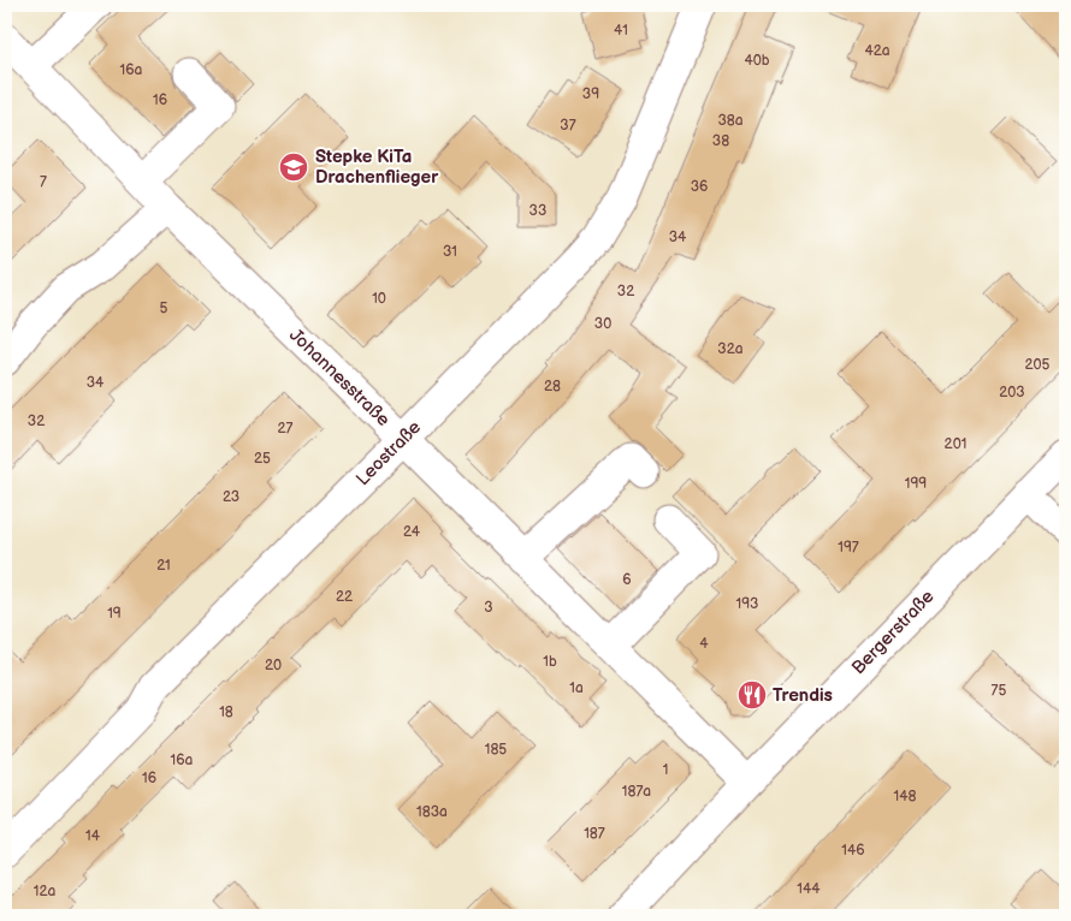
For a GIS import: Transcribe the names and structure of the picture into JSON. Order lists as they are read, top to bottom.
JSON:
{
  "streets": {
    "street": ["Johannesstraße", "Leostraße", "Bergerstraße"]
  },
  "crossings": [
    ["Johannesstraße", "Leostraße"],
    ["Johannesstraße", "Bergerstraße"]
  ],
  "places": {
    "school or university": ["Stepke KiTa Drachenflieger"],
    "restaurant": ["Trendis"]
  },
  "house_numbers": [
    "41",
    "42a",
    "40b",
    "16a",
    "39",
    "16",
    "38a",
    "37",
    "38",
    "7",
    "36",
    "33",
    "34",
    "31",
    "32",
    "10",
    "5",
    "30",
    "32a",
    "205",
    "34",
    "28",
    "203",
    "32",
    "27",
    "201",
    "25",
    "199",
    "23",
    "24",
    "197",
    "21",
    "6",
    "22",
    "193",
    "3",
    "19",
    "4",
    "1b",
    "20",
    "1a",
    "75",
    "18",
    "185",
    "16a",
    "1",
    "16",
    "187a",
    "148",
    "183a",
    "187",
    "14",
    "146",
    "144",
    "12a"
  ]
}
